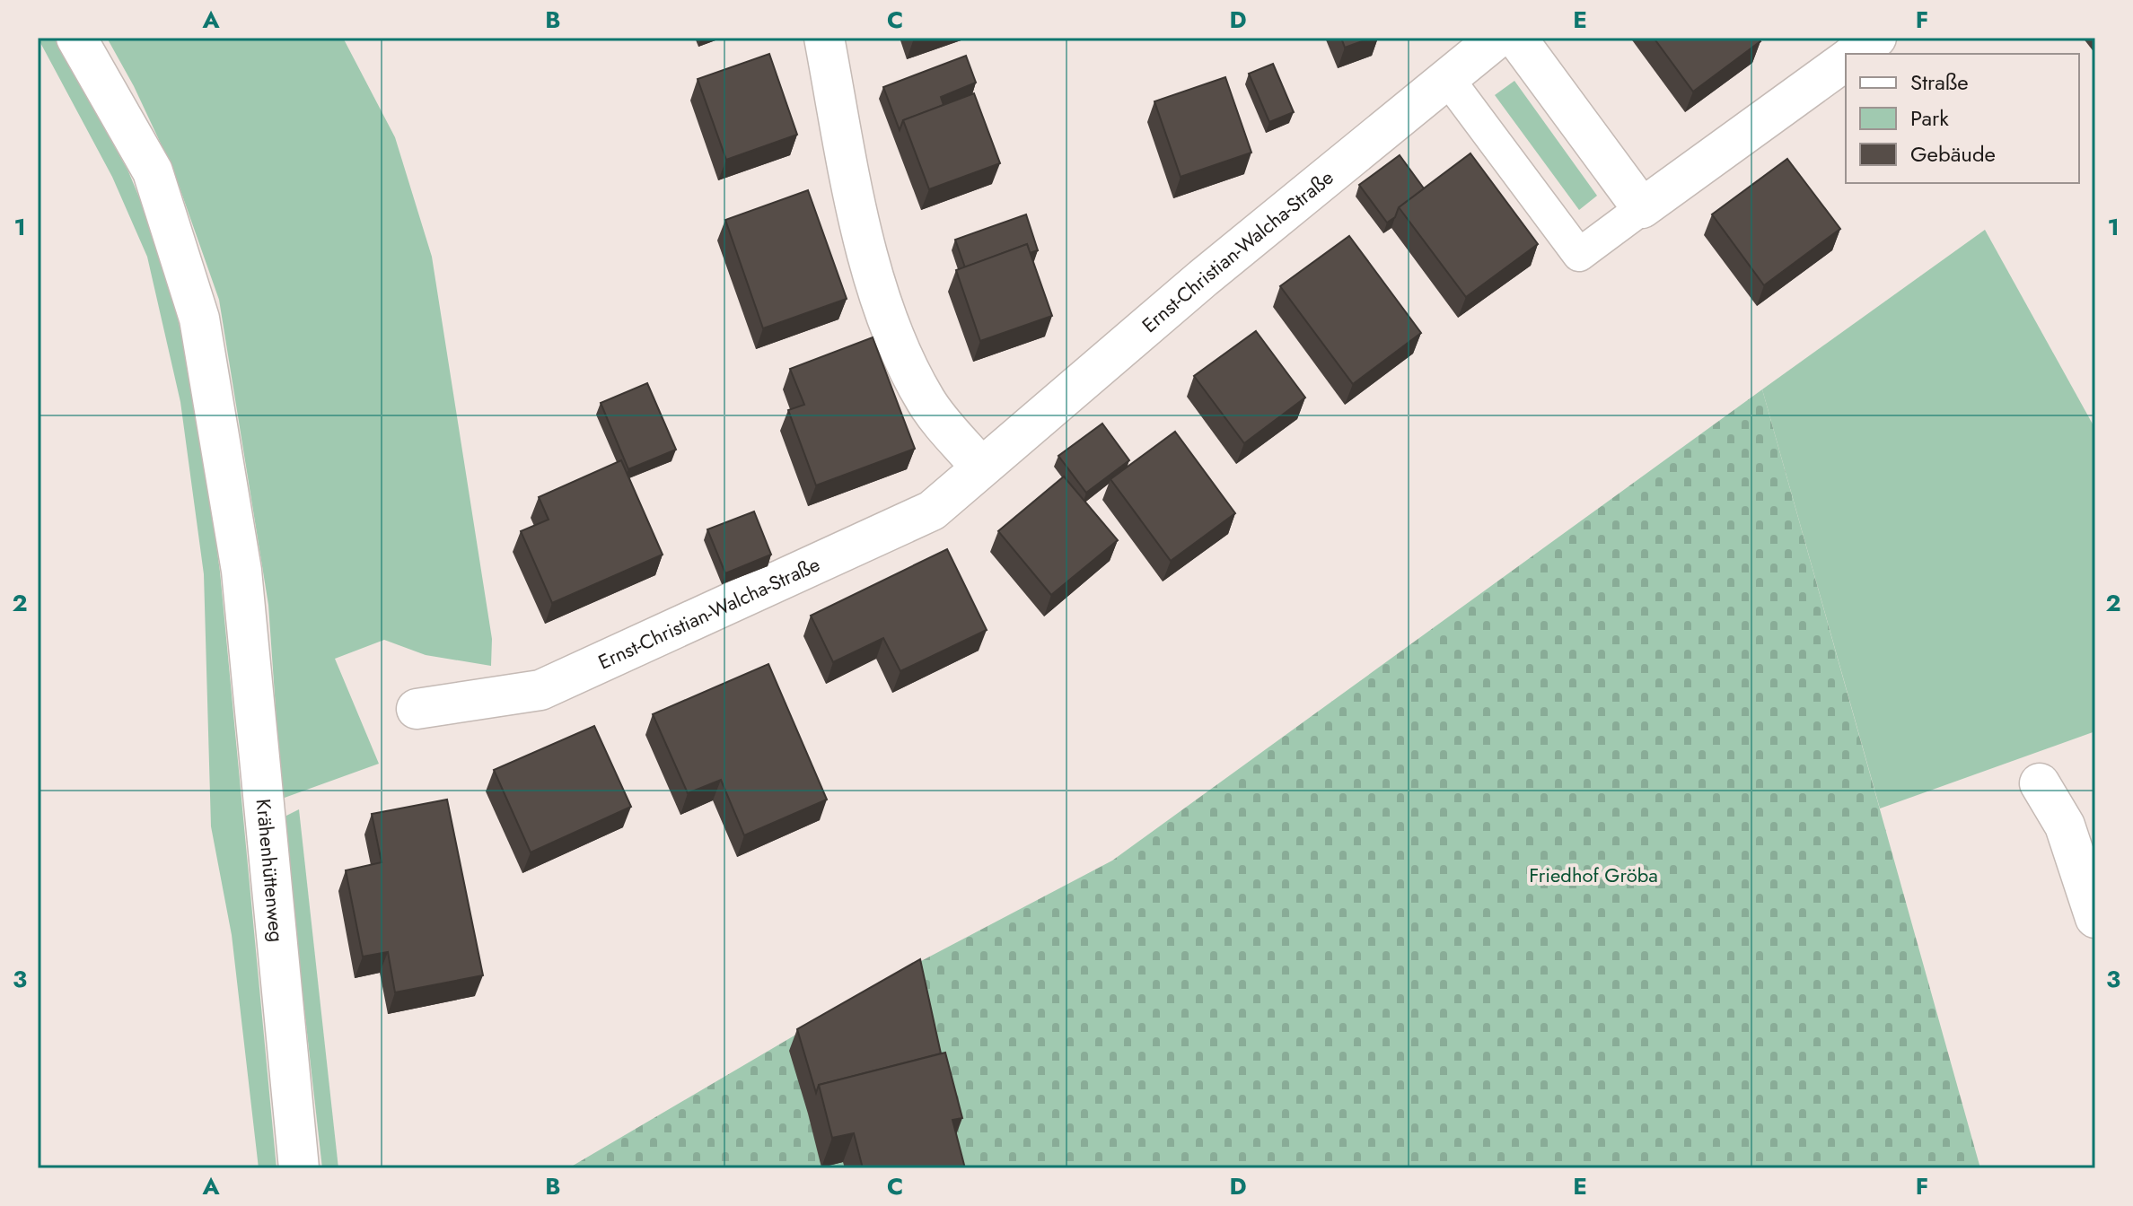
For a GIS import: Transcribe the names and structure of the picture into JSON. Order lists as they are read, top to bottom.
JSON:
{
  "streets": {
    "street": ["Ernst-Christian-Walcha-Straße", "Krähenhüttenweg"]
  },
  "parks": ["Friedhof Gröba"],
  "legend": ["Straße", "Park", "Gebäude"],
  "grid": {
    "columns": [
      "A",
      "B",
      "C",
      "D",
      "E",
      "F"
    ],
    "rows": ["1", "2", "3"]
  }
}
